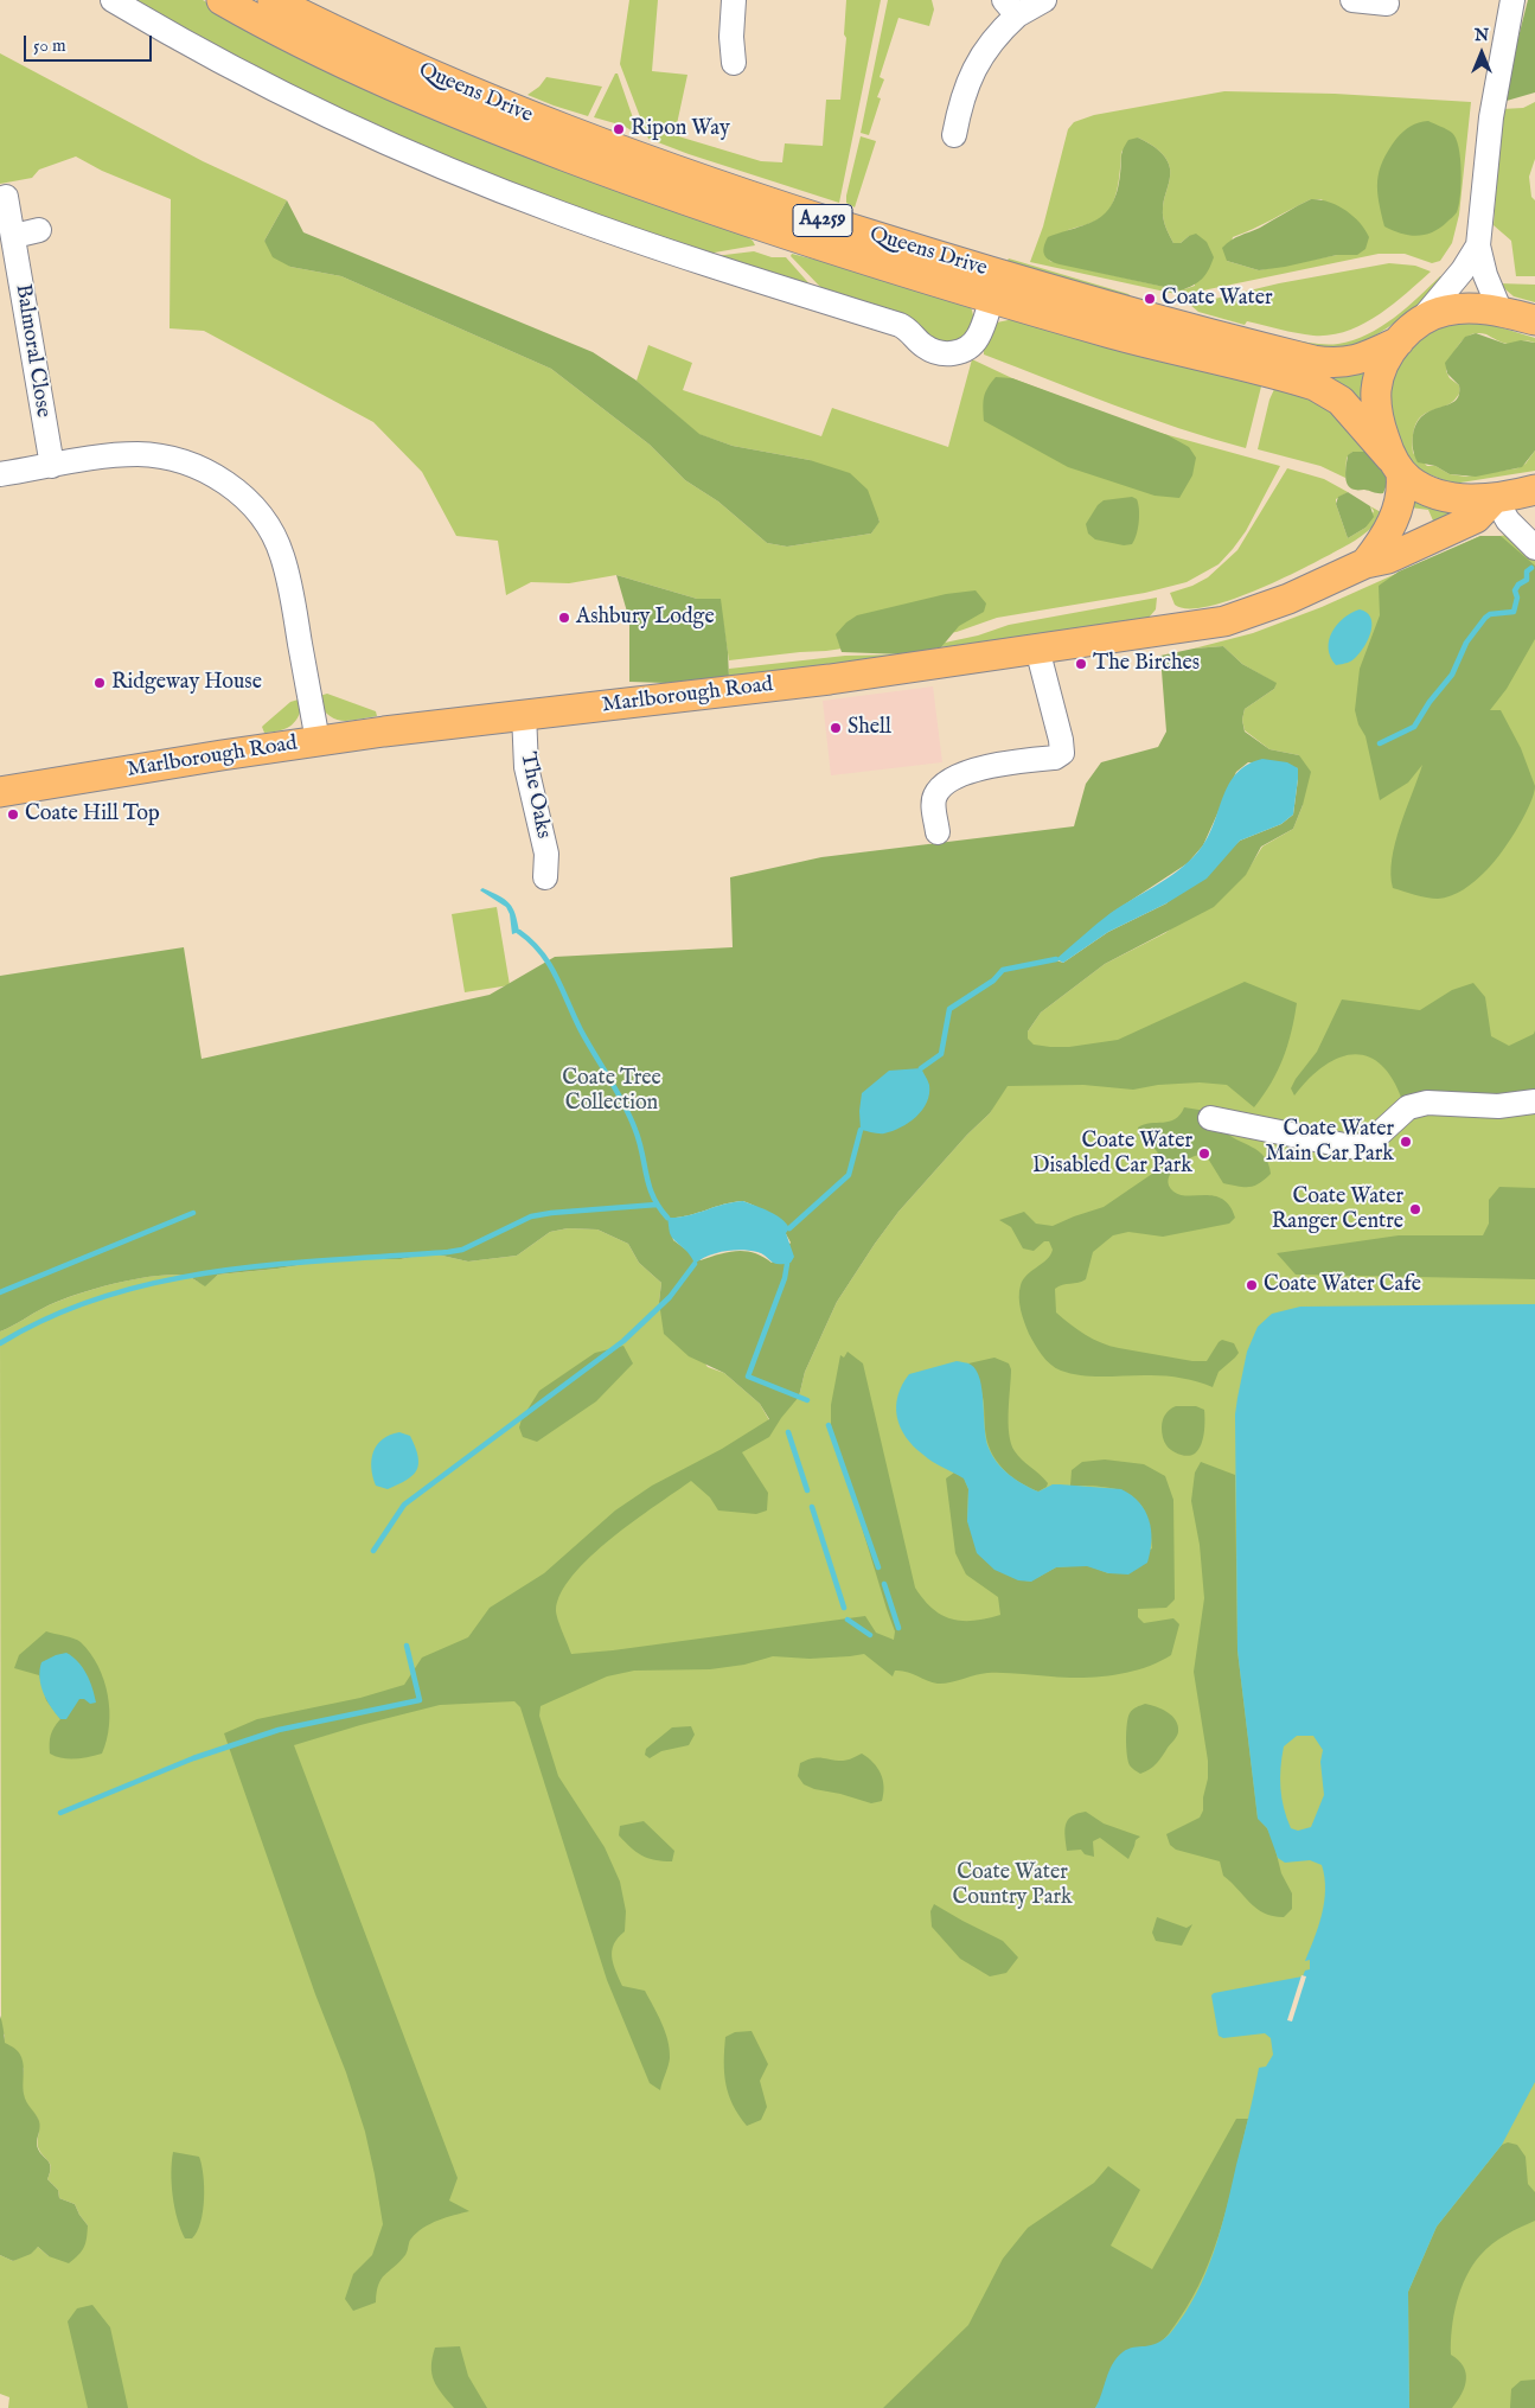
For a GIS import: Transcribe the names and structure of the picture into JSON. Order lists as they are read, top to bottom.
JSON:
{
  "streets": {
    "main road": ["Queens Drive", "A4259", "Marlborough Road"],
    "street": ["Balmoral Close", "The Oaks"]
  },
  "crossings": [
    ["Queens Drive", "Marlborough Road"],
    ["Marlborough Road", "The Oaks"]
  ],
  "parks": ["Coate Tree Collection", "Coate Water Country Park"],
  "places": [
    "Ripon Way",
    "Coate Water",
    "Ashbury Lodge",
    "The Birches",
    "Ridgeway House",
    "Shell",
    "Coate Hill Top",
    "Coate Water Main Car Park",
    "Coate Water Disabled Car Park",
    "Coate Water Ranger Centre",
    "Coate Water Cafe"
  ],
  "scale_bar": "50 m",
  "north": "top"
}
